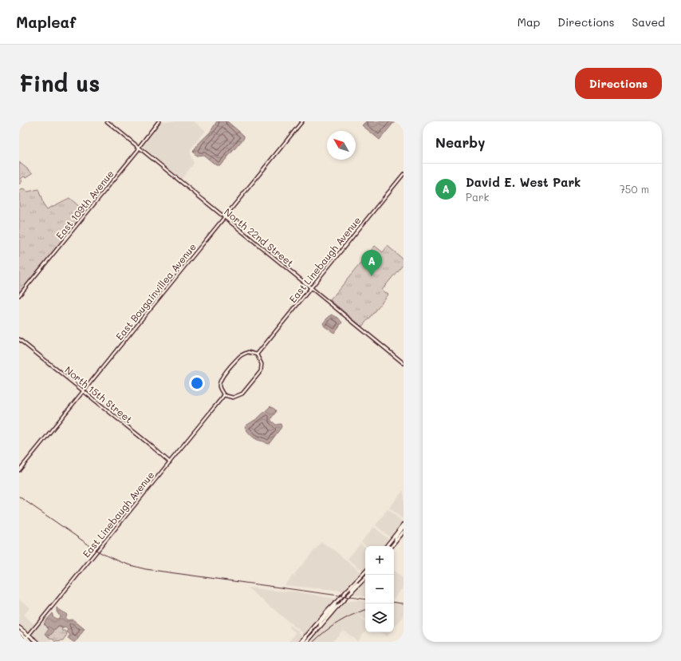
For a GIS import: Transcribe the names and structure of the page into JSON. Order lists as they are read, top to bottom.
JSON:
{
  "streets": {
    "street": [
      "East 109th Avenue",
      "North 22nd Street",
      "East Linebaugh Avenue",
      "East Bougainvillea Avenue",
      "North 15th Street"
    ]
  },
  "crossings": [
    ["East 109th Avenue", "North 22nd Street"],
    ["North 22nd Street", "East Linebaugh Avenue"],
    ["North 22nd Street", "East Bougainvillea Avenue"],
    ["East Linebaugh Avenue", "North 15th Street"],
    ["East Bougainvillea Avenue", "North 15th Street"]
  ],
  "north": "top left",
  "page": {
    "header": "Mapleaf",
    "nav": ["Map", "Directions", "Saved"],
    "buttons": "Directions",
    "title": "Find us",
    "heading": "Nearby",
    "list": [
      {
        "mark": "A",
        "name": "David E. West Park",
        "note": "Park",
        "value": "750 m"
      }
    ],
    "pins": "A",
    "map_buttons": ["+", "−"]
  }
}
